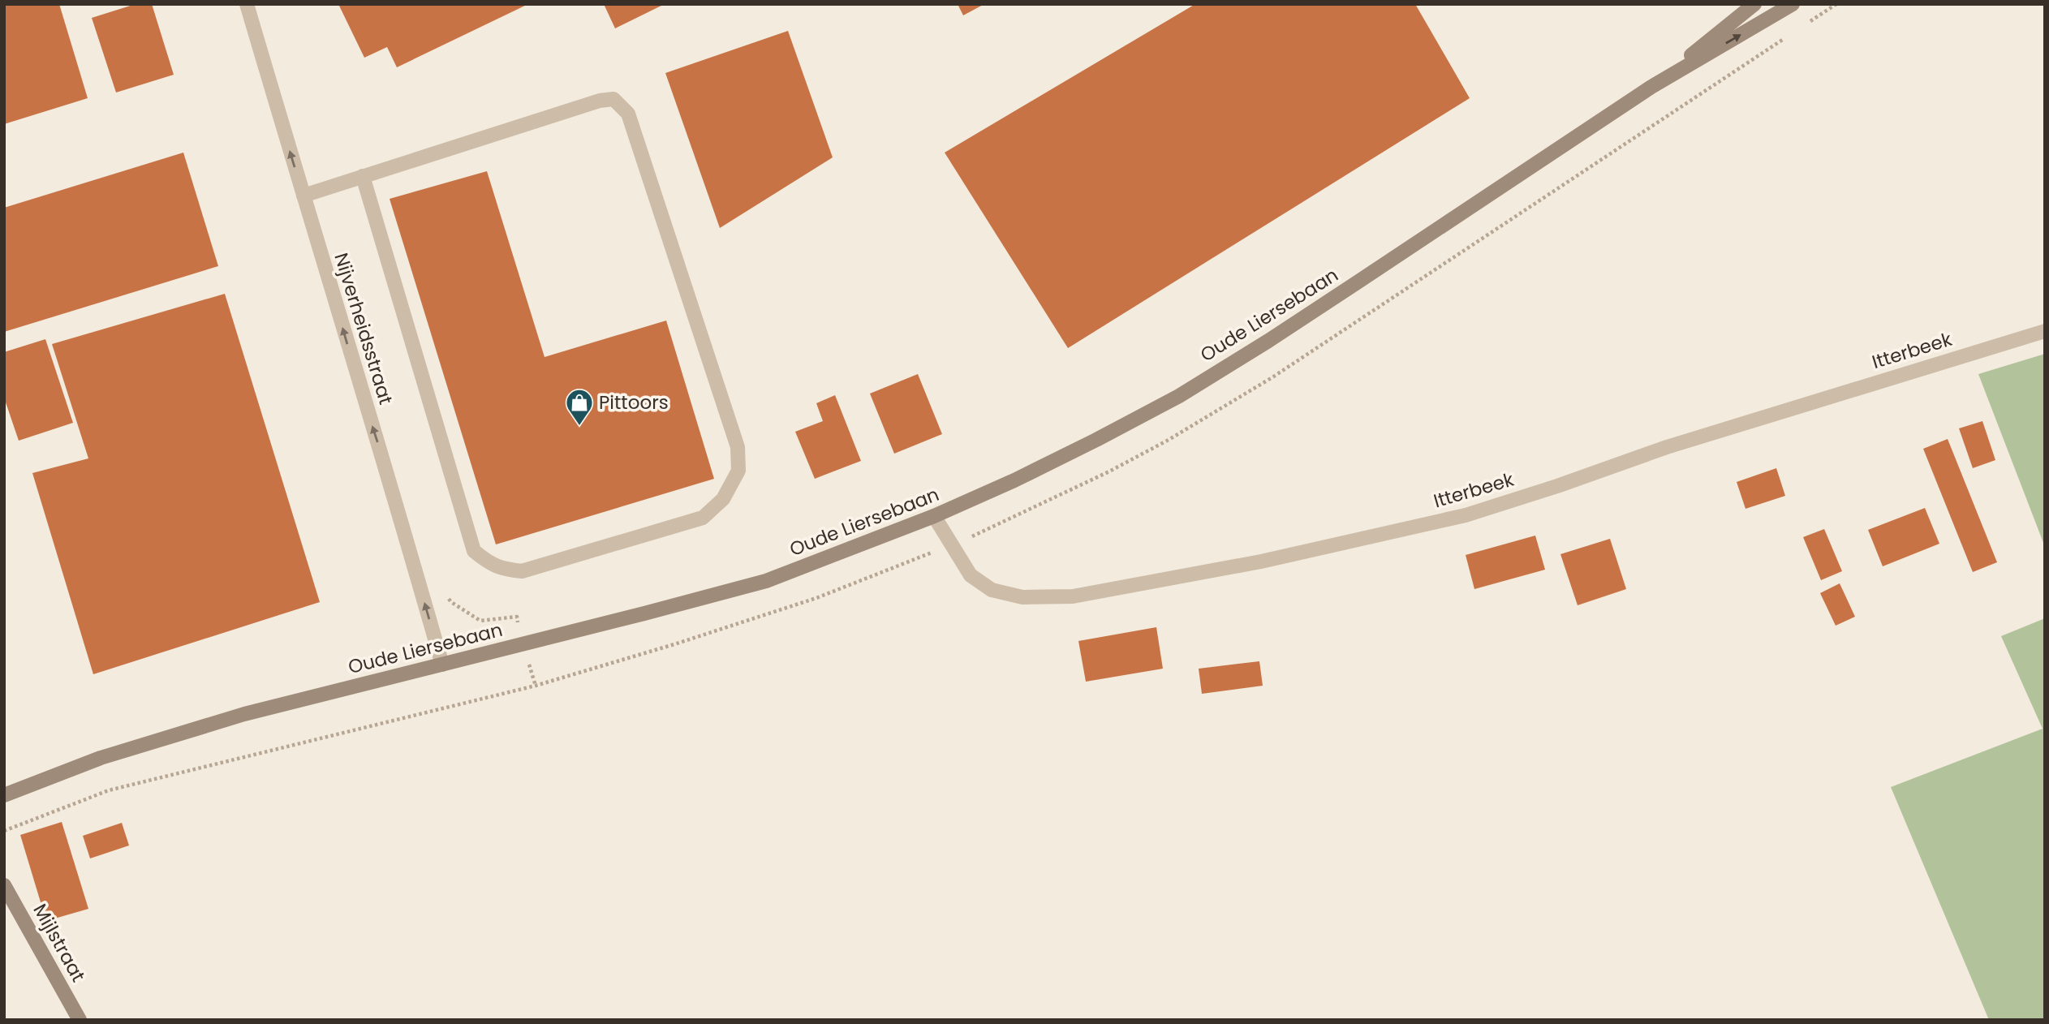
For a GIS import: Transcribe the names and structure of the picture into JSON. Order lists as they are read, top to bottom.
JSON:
{
  "streets": {
    "main road": ["Oude Liersebaan", "Mijlstraat"],
    "street": ["Nijverheidsstraat", "Itterbeek"]
  },
  "crossings": [
    ["Oude Liersebaan", "Nijverheidsstraat"],
    ["Oude Liersebaan", "Itterbeek"]
  ],
  "one_way": ["Nijverheidsstraat"],
  "places": {
    "shop": ["Pittoors"]
  }
}
